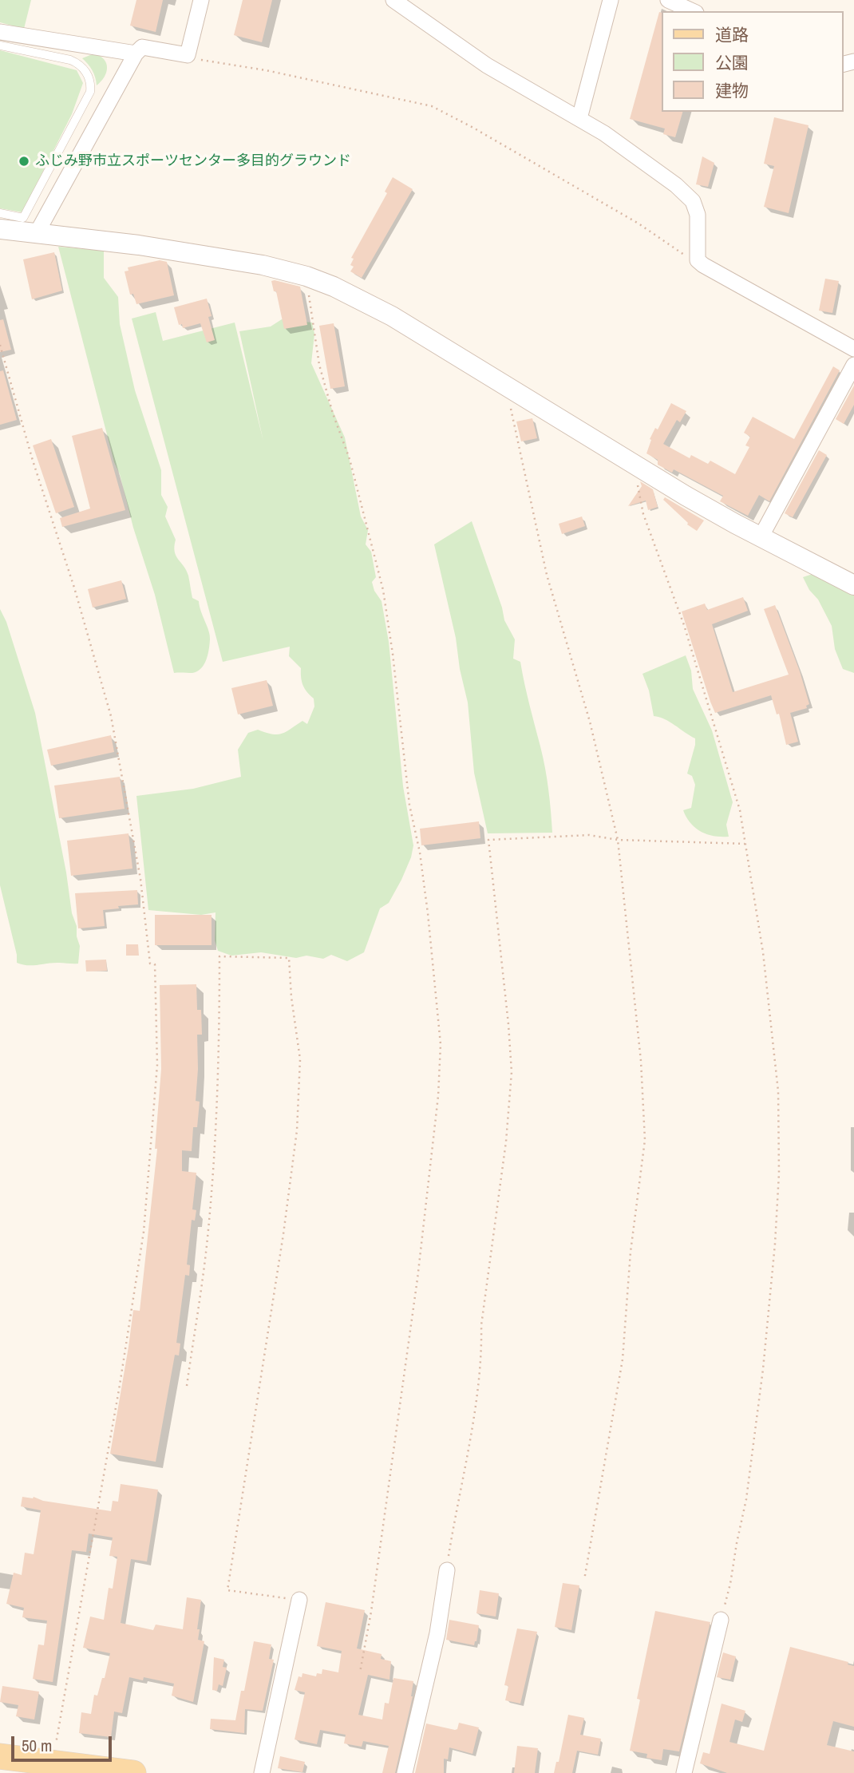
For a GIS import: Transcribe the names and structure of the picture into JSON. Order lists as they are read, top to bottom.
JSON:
{
  "places": ["ふじみ野市⽴スポーツセンター多⽬的グラウンド"],
  "legend": ["道路", "公園", "建物"],
  "scale_bar": "50 m"
}
